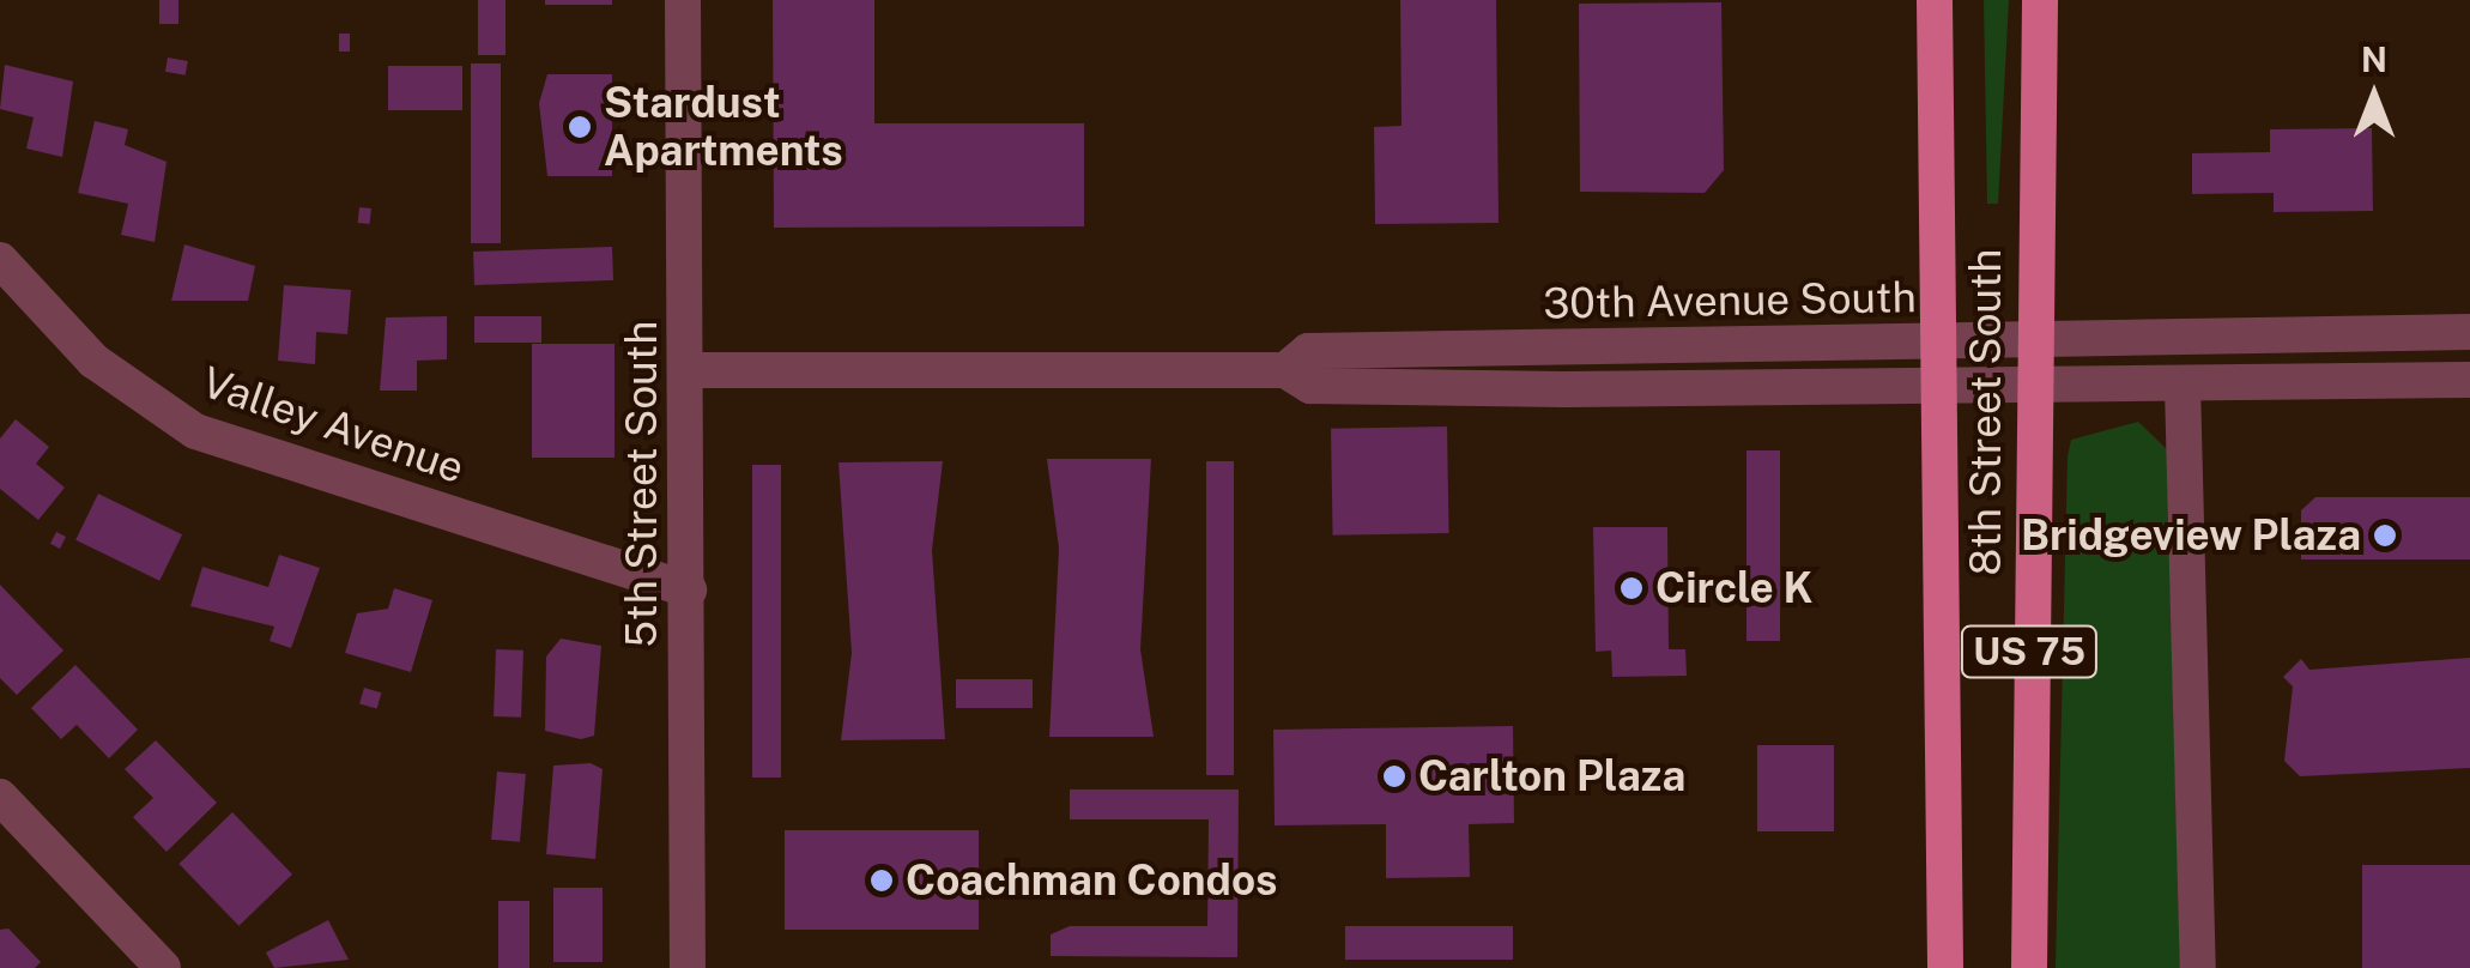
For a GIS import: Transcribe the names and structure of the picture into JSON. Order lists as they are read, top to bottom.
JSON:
{
  "streets": {
    "main road": ["8th Street South", "US 75"],
    "street": ["30th Avenue South", "Valley Avenue", "5th Street South"]
  },
  "crossings": [
    ["30th Avenue South", "8th Street South"],
    ["30th Avenue South", "5th Street South"],
    ["Valley Avenue", "5th Street South"]
  ],
  "places": [
    "Stardust Apartments",
    "Bridgeview Plaza",
    "Circle K",
    "Carlton Plaza",
    "Coachman Condos"
  ],
  "north": "top"
}
